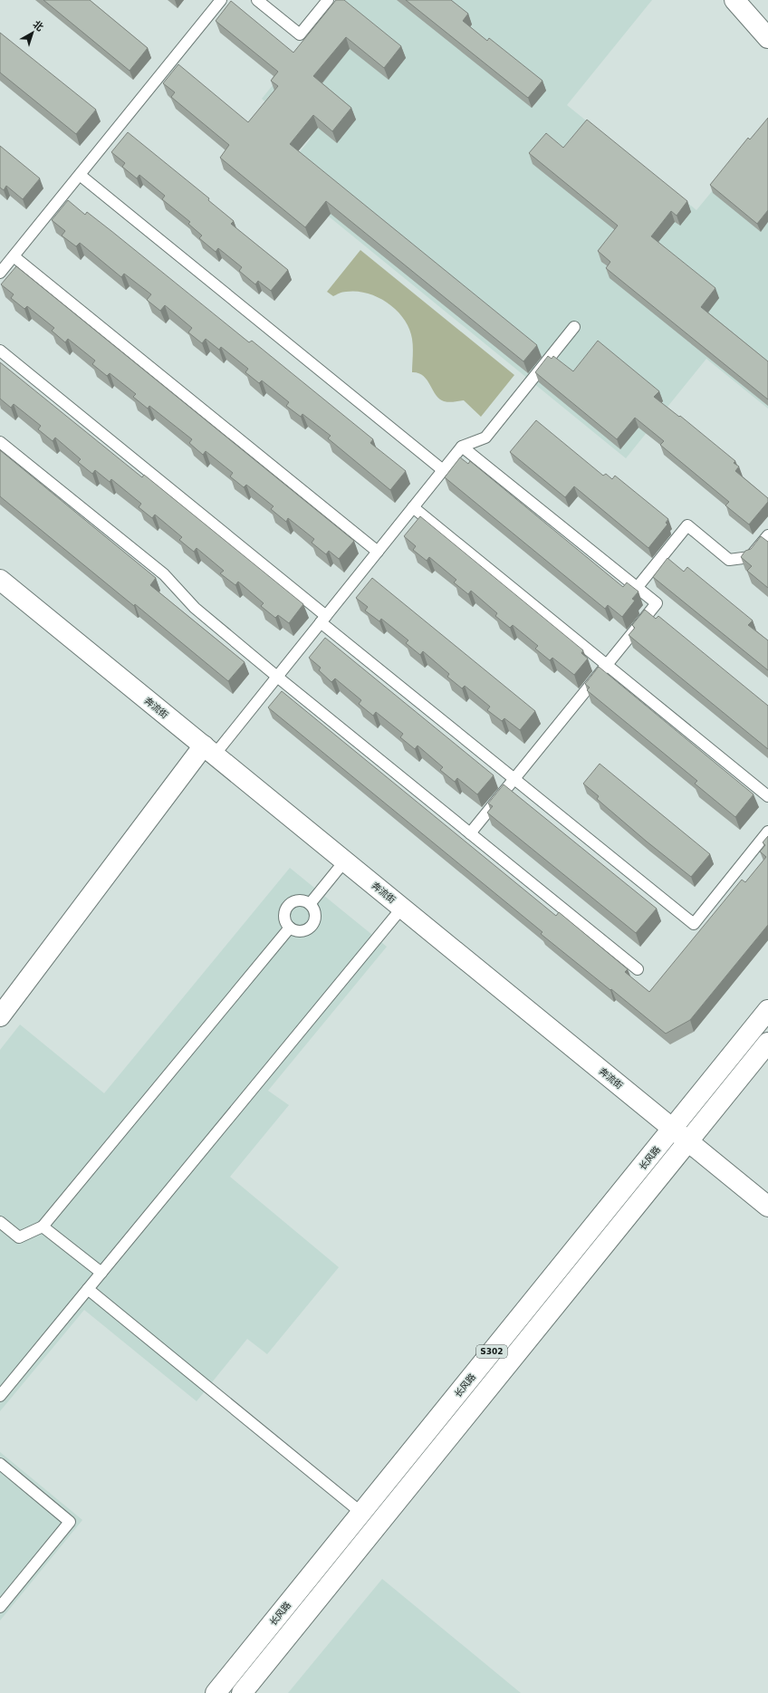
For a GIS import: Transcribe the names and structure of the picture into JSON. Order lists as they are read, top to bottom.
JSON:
{
  "streets": {
    "main road": ["奔流街", "长风路", "S302"]
  },
  "crossings": [
    ["奔流街", "长风路"],
    ["奔流街", "S302"]
  ],
  "north": "top right"
}
